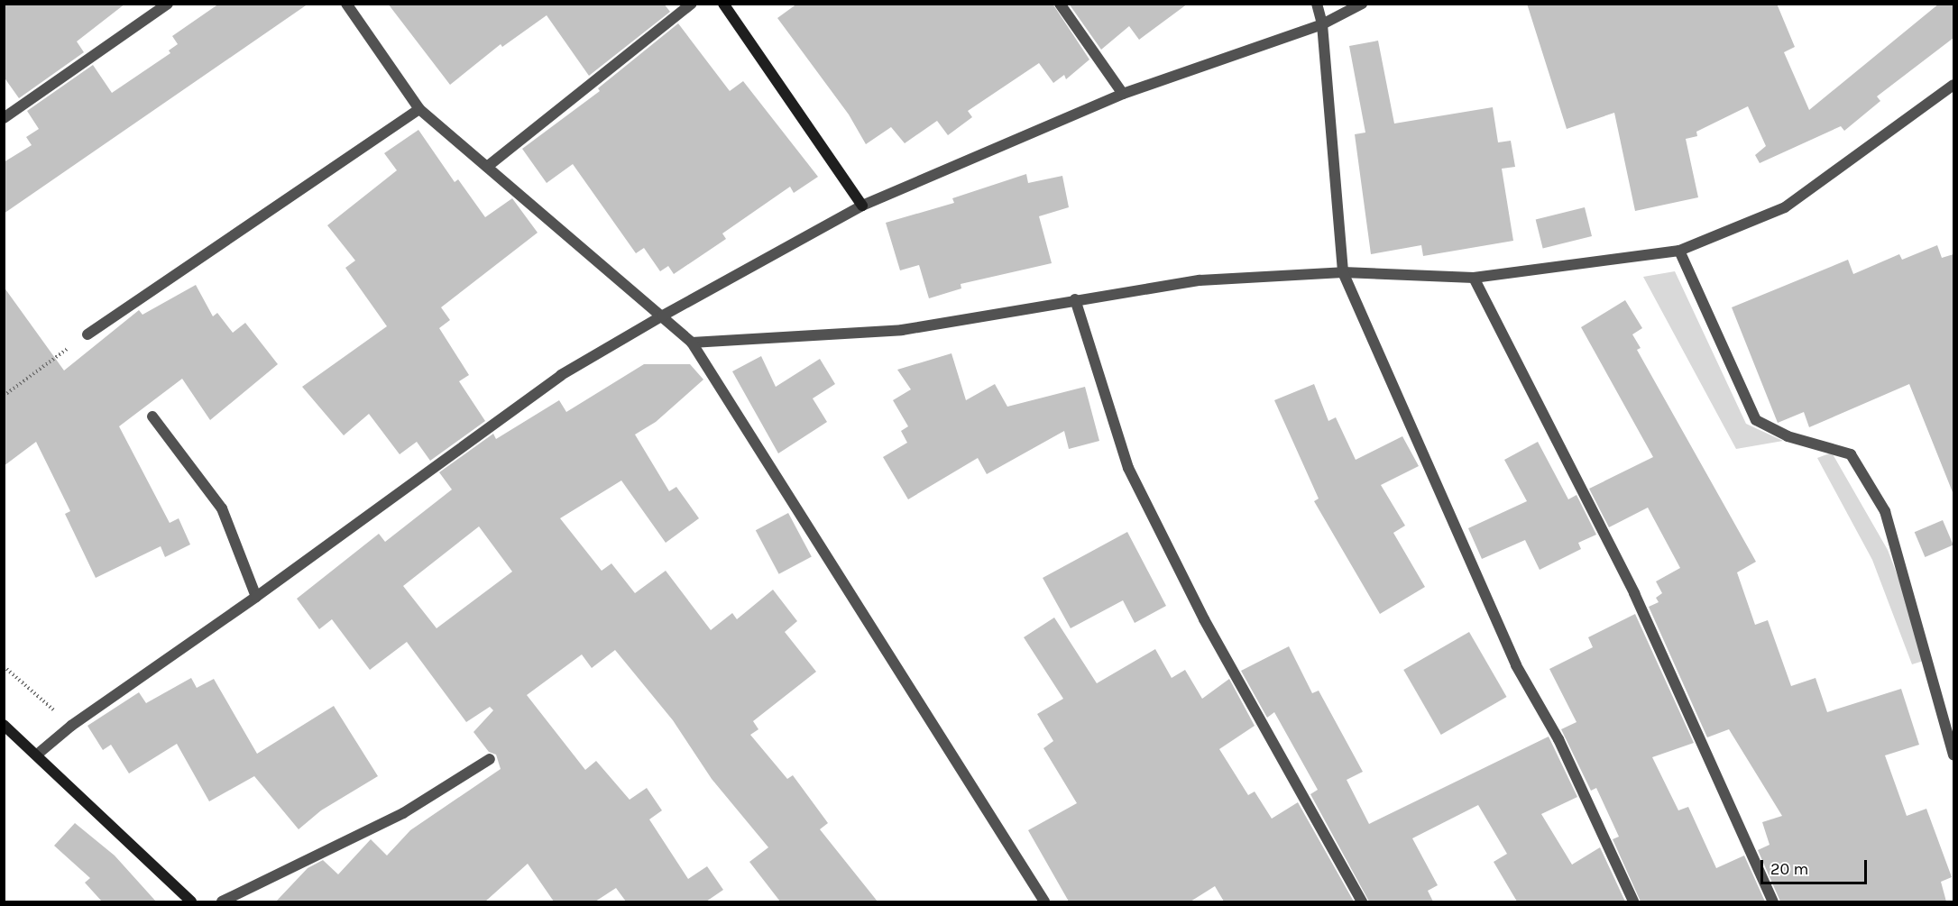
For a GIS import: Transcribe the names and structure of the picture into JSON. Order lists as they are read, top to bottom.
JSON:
{
  "scale_bar": "20 m"
}
